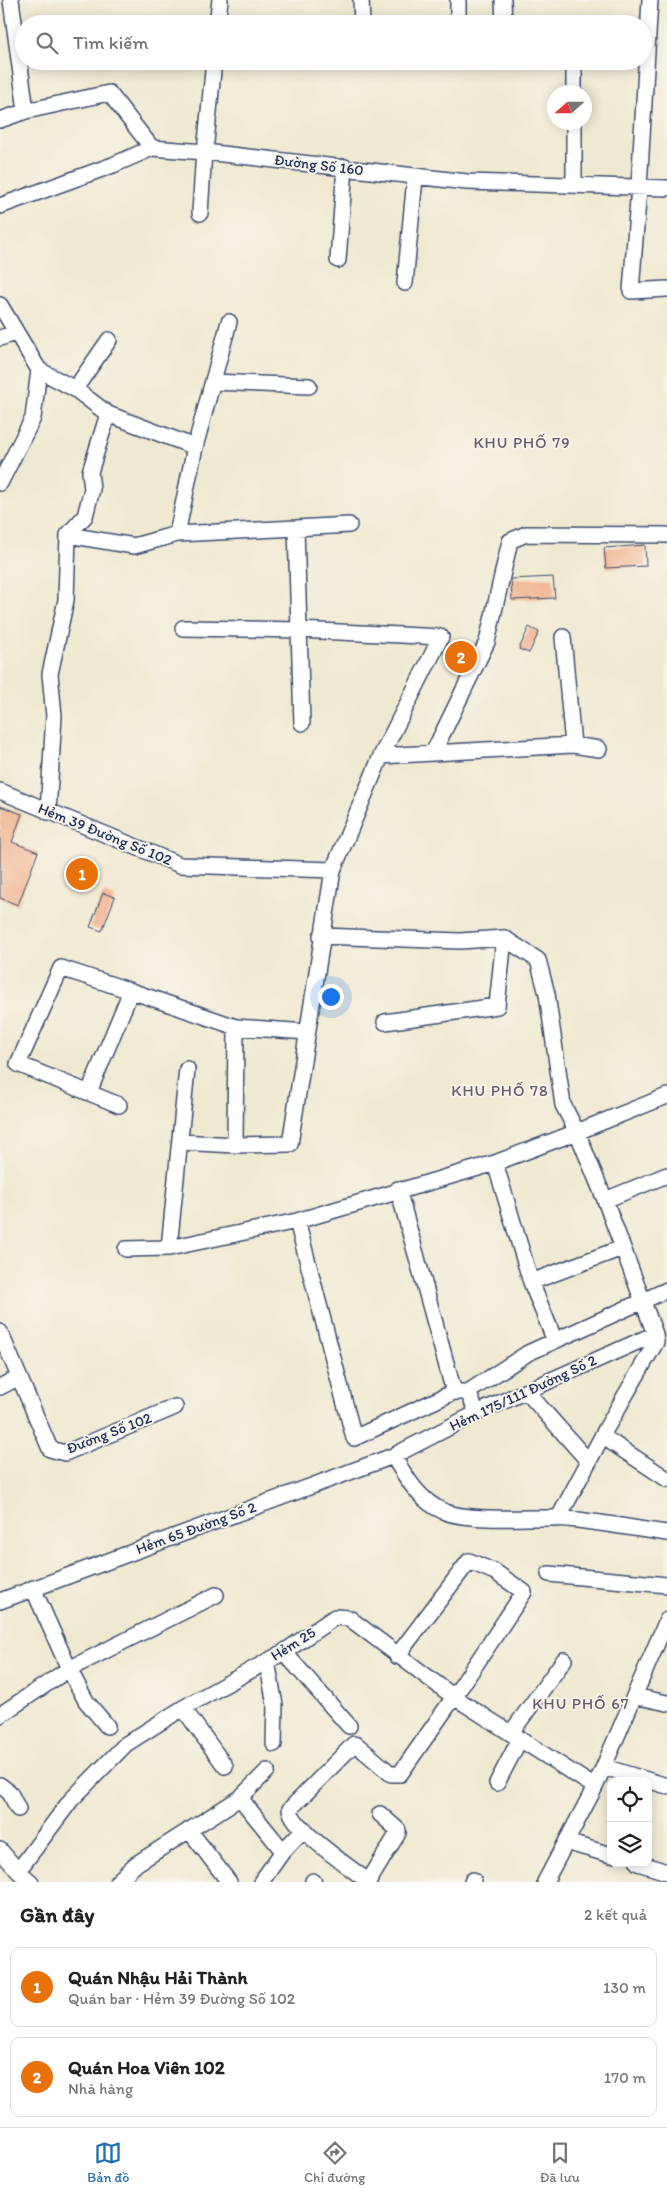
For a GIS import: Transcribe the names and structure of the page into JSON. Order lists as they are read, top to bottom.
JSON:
{
  "streets": {
    "street": [
      "Đường Số 160",
      "Hẻm 39 Đường Số 102",
      "Hẻm 175/111 Đường Số 2",
      "Đường Số 102",
      "Hẻm 65 Đường Số 2",
      "Hẻm 25"
    ]
  },
  "crossings": [
    ["Hẻm 175/111 Đường Số 2", "Hẻm 65 Đường Số 2"]
  ],
  "districts": ["KHU PHỐ 79", "KHU PHỐ 78", "KHU PHỐ 67"],
  "north": "left",
  "page": {
    "search": "Tìm kiếm",
    "pins": ["2", "1"],
    "heading": ["Gần đây", "2 kết quả"],
    "list": [
      {
        "mark": "1",
        "name": "Quán Nhậu Hải Thành",
        "note": "Quán bar · Hẻm 39 Đường Số 102",
        "value": "130 m"
      },
      {
        "mark": "2",
        "name": "Quán Hoa Viên 102",
        "note": "Nhà hàng",
        "value": "170 m"
      }
    ],
    "nav": ["Bản đồ", "Chỉ đường", "Đã lưu"]
  }
}
